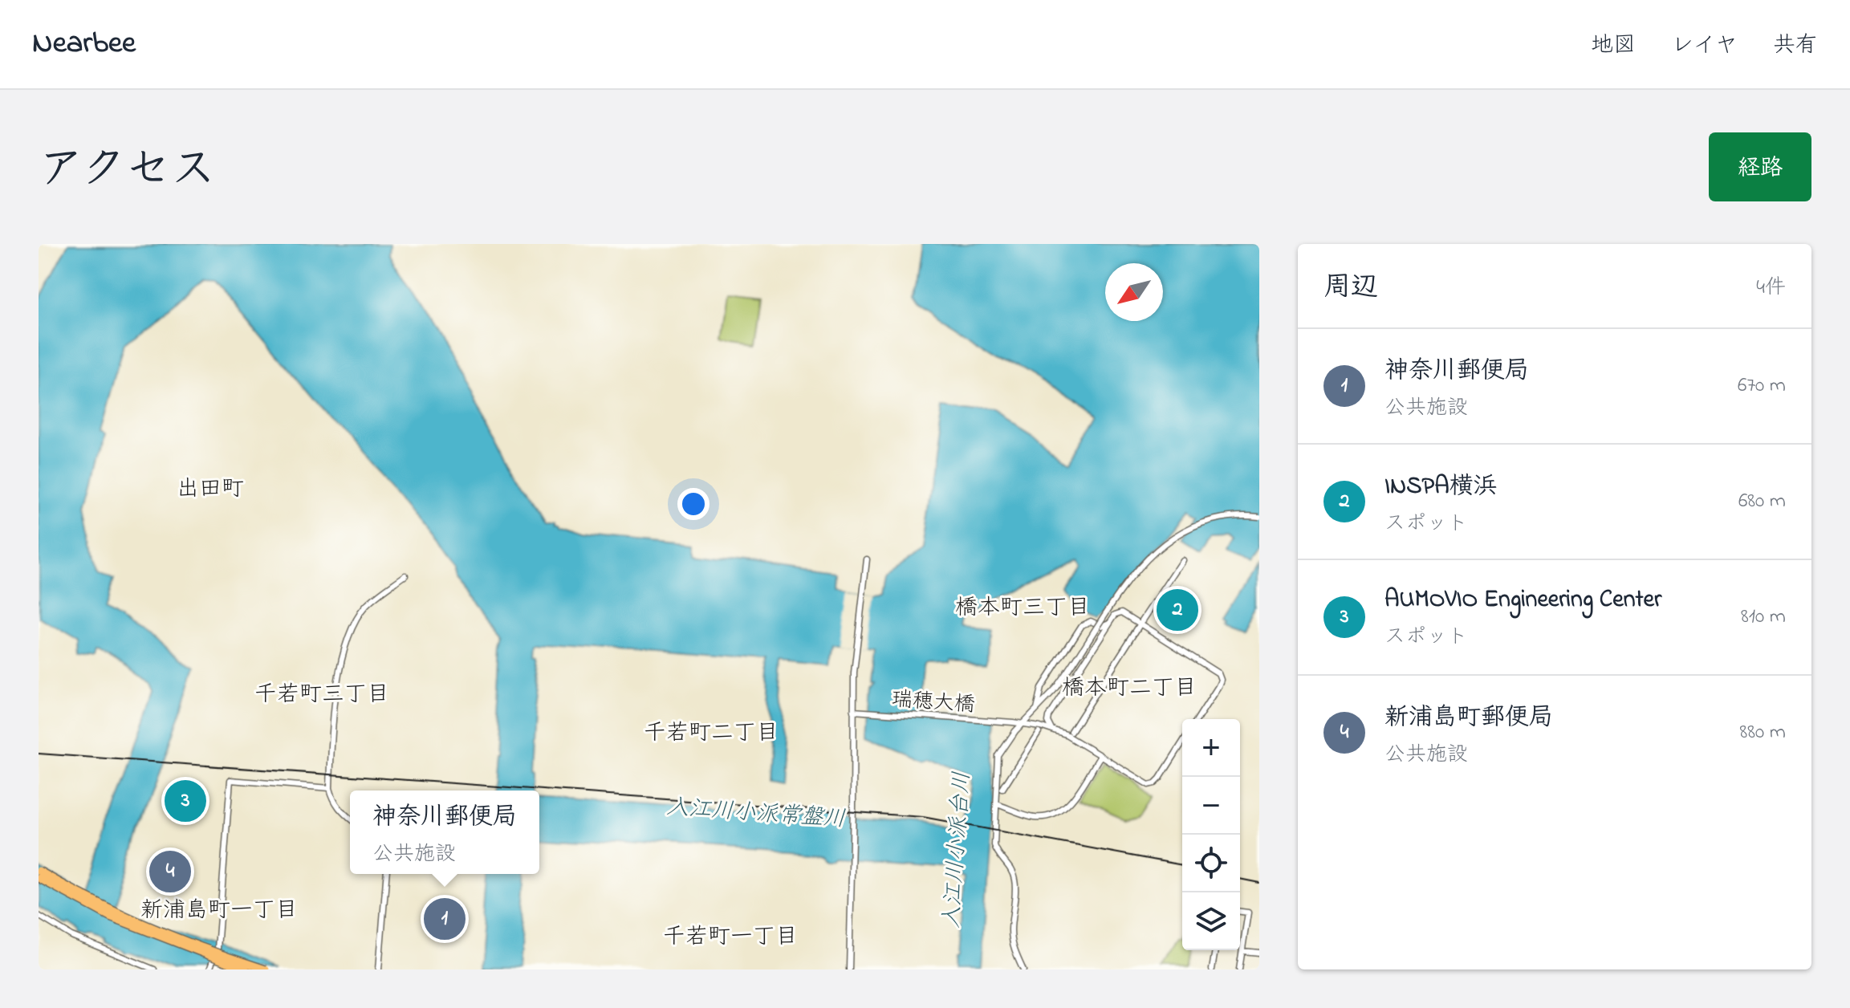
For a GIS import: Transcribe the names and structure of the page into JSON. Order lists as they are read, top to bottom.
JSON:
{
  "streets": {
    "street": ["瑞穂大橋"]
  },
  "districts": [
    "出田町",
    "橋本町三丁目",
    "橋本町二丁目",
    "千若町三丁目",
    "千若町二丁目",
    "新浦島町一丁目",
    "千若町一丁目"
  ],
  "water": ["入江川小派常盤川", "入江川小派台川"],
  "north": "bottom left",
  "page": {
    "header": "Nearbee",
    "nav": ["地図", "レイヤ", "共有"],
    "title": "アクセス",
    "buttons": "経路",
    "heading": ["周辺", "4件"],
    "list": [
      {
        "mark": "1",
        "name": "神奈川郵便局",
        "note": "公共施設",
        "value": "670 m"
      },
      {
        "mark": "2",
        "name": "INSPA横浜",
        "note": "スポット",
        "value": "680 m"
      },
      {
        "mark": "3",
        "name": "AUMOVIO Engineering Center",
        "note": "スポット",
        "value": "810 m"
      },
      {
        "mark": "4",
        "name": "新浦島町郵便局",
        "note": "公共施設",
        "value": "880 m"
      }
    ],
    "pins": [
      "2",
      "3",
      "4",
      "1"
    ],
    "map_buttons": ["+", "−"],
    "popup": ["神奈川郵便局", "公共施設"]
  }
}
